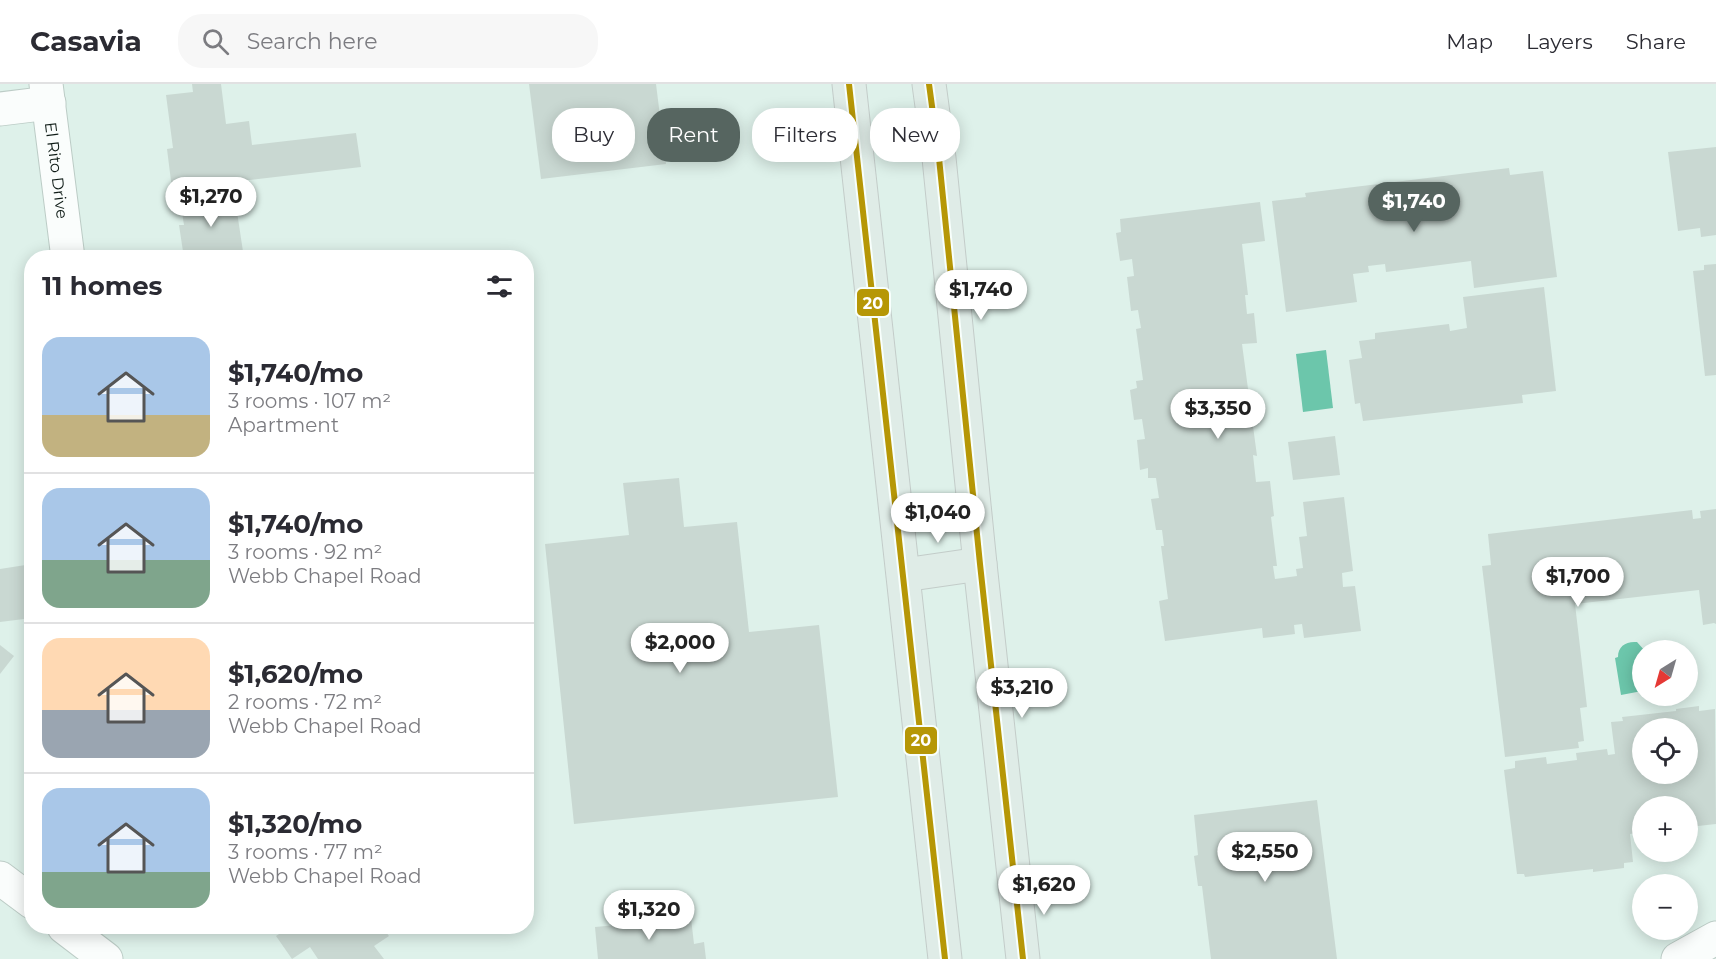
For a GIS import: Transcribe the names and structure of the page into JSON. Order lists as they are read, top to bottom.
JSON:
{
  "streets": {
    "street": ["El Rito Drive"]
  },
  "lines": ["transit line 20"],
  "north": "bottom left",
  "page": {
    "header": "Casavia",
    "search": "Search here",
    "nav": ["Map", "Layers", "Share"],
    "chip": [
      "Buy",
      "Rent",
      "Filters",
      "New"
    ],
    "price": [
      "$1,270",
      "$1,740",
      "$1,740",
      "$3,350",
      "$1,040",
      "$1,700",
      "$2,000",
      "$3,210",
      "$2,550",
      "$1,620",
      "$1,320"
    ],
    "heading": "11 homes",
    "list": [
      {
        "name": "$1,740/mo",
        "note": "3 rooms · 107 m² · Apartment"
      },
      {
        "name": "$1,740/mo",
        "note": "3 rooms · 92 m² · Webb Chapel Road"
      },
      {
        "name": "$1,620/mo",
        "note": "2 rooms · 72 m² · Webb Chapel Road"
      },
      {
        "name": "$1,320/mo",
        "note": "3 rooms · 77 m² · Webb Chapel Road"
      }
    ],
    "map_buttons": ["+", "−"]
  }
}
